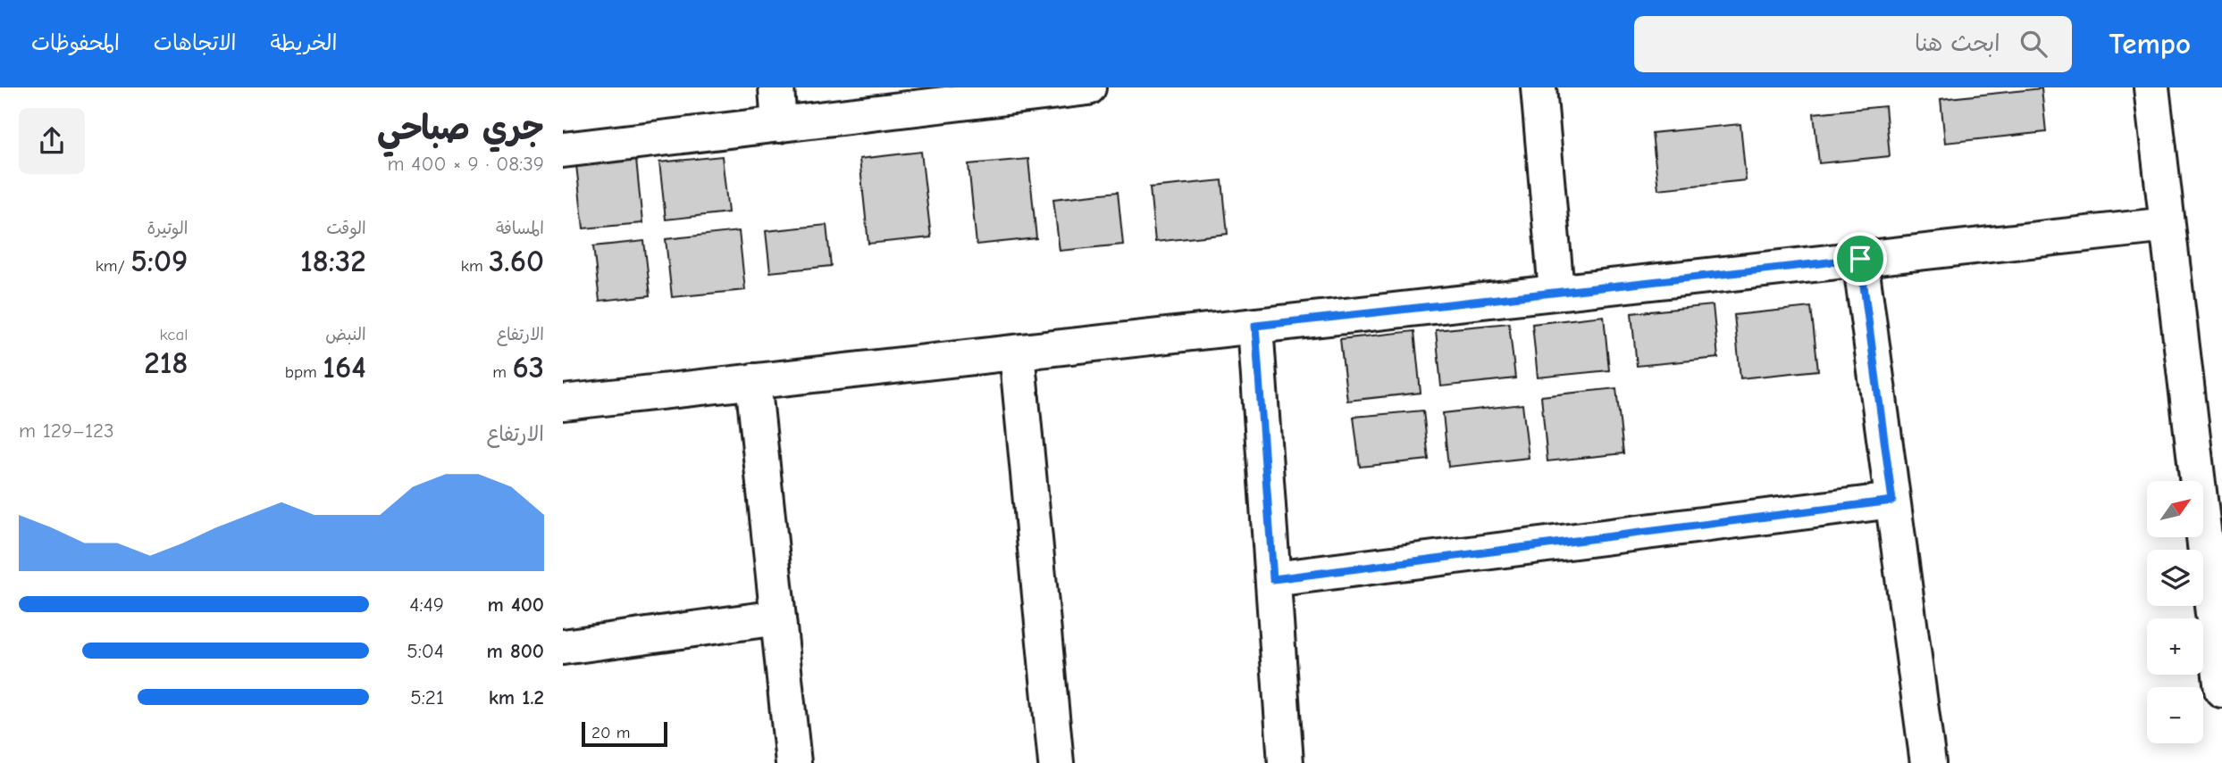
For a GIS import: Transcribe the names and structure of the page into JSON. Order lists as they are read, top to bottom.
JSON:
{
  "scale_bar": "20 m",
  "north": "top right",
  "page": {
    "header": "Tempo",
    "search": "ابحث هنا",
    "nav": ["الخريطة", "الاتجاهات", "المحفوظات"],
    "heading": ["جري صباحي", "08:39 · 9 × 400 m"],
    "stats": [
      ["المسافة", "3.60 km"],
      ["الوقت", "18:32"],
      ["الوتيرة", "5:09 /km"],
      ["الارتفاع", "63 m"],
      ["النبض", "164 bpm"],
      ["kcal", "218"]
    ],
    "chart": ["الارتفاع", "123–129 m"],
    "map_buttons": ["+", "−"],
    "list": [
      {
        "name": "400 m",
        "note": "4:49"
      },
      {
        "name": "800 m",
        "note": "5:04"
      },
      {
        "name": "1.2 km",
        "note": "5:21"
      }
    ],
    "scale": "20 m"
  }
}
